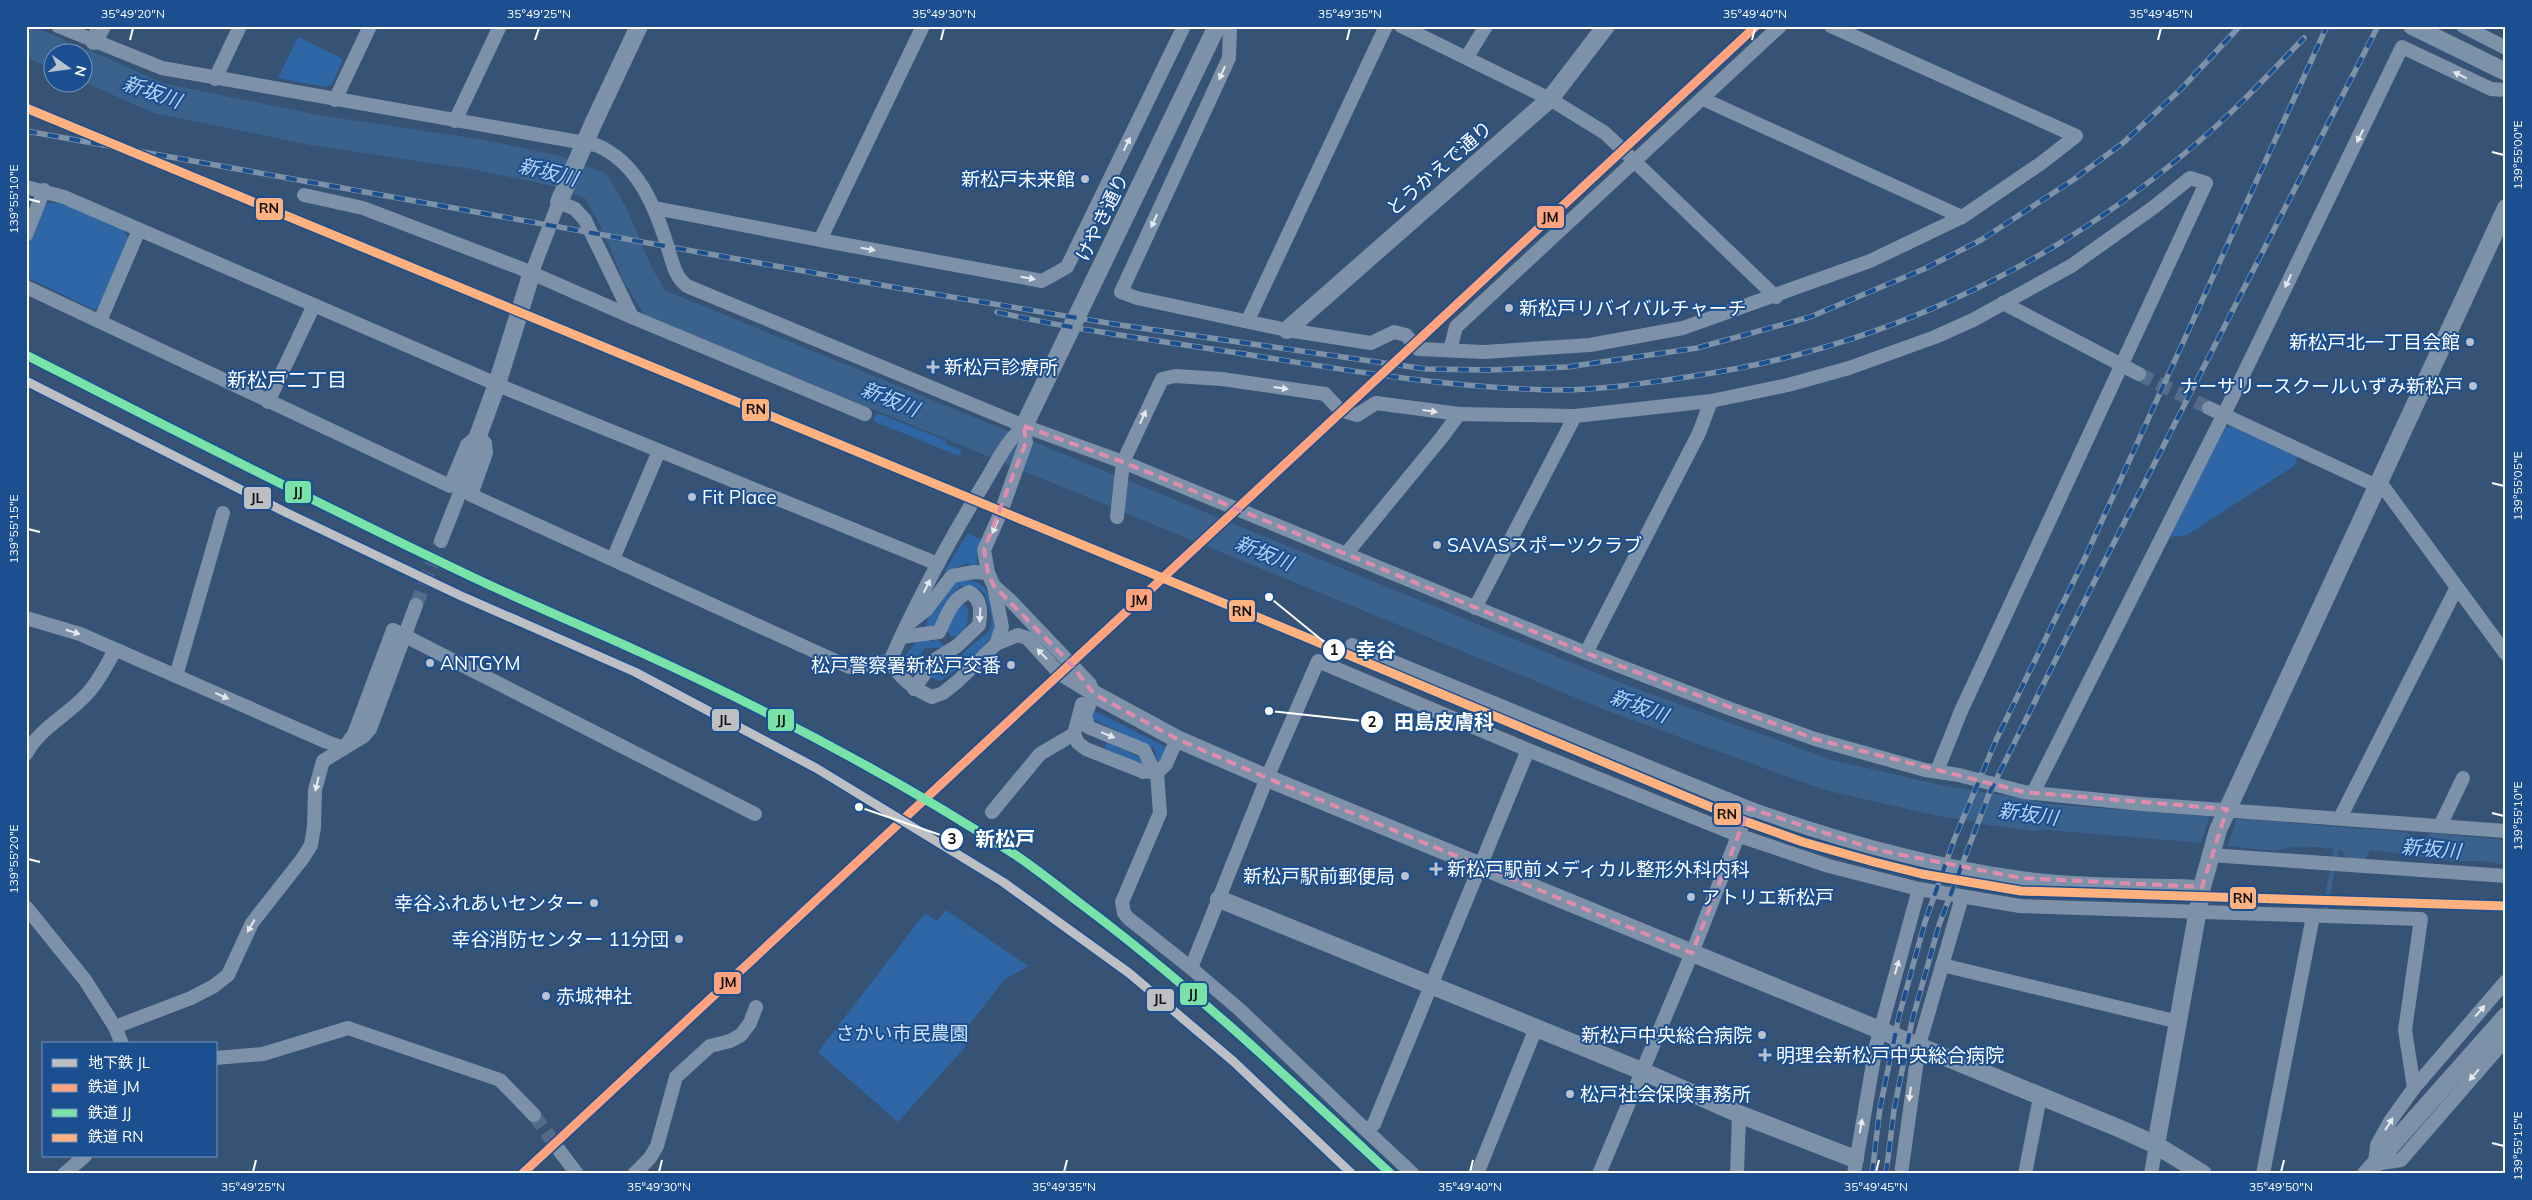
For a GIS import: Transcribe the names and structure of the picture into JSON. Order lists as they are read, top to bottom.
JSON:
{
  "streets": {
    "street": ["とうかえで通り", "けやき通り"]
  },
  "districts": ["新松戸二丁目"],
  "water": ["新坂川"],
  "parks": ["さかい市民農園"],
  "places": {
    "other": [
      "新松戸未来館",
      "新松戸リバイバルチャーチ",
      "新松戸北一丁目会館",
      "ナーサリースクールいずみ新松戸",
      "Fit Place",
      "SAVASスポーツクラブ",
      "幸谷",
      "ANTGYM",
      "松戸警察署新松戸交番",
      "田島皮膚科",
      "新松戸",
      "新松戸駅前郵便局",
      "アトリエ新松戸",
      "幸谷ふれあいセンター",
      "幸谷消防センター 11分団",
      "赤城神社",
      "新松戸中央総合病院",
      "松戸社会保険事務所"
    ],
    "health": ["新松戸診療所", "新松戸駅前メディカル整形外科内科", "明理会新松戸中央総合病院"]
  },
  "lines": [
    "rail line JM",
    "rail line RN",
    "rail line JJ",
    "metro line JL"
  ],
  "legend": [
    "地下鉄 JL",
    "鉄道 JM",
    "鉄道 JJ",
    "鉄道 RN"
  ],
  "north": "right",
  "coordinates": [
    "35°49'20\"N",
    "35°49'25\"N",
    "35°49'30\"N",
    "35°49'35\"N",
    "35°49'40\"N",
    "35°49'45\"N",
    "139°55'00\"E",
    "139°55'10\"E",
    "139°55'05\"E",
    "139°55'15\"E",
    "139°55'20\"E",
    "35°49'50\"N"
  ]
}
